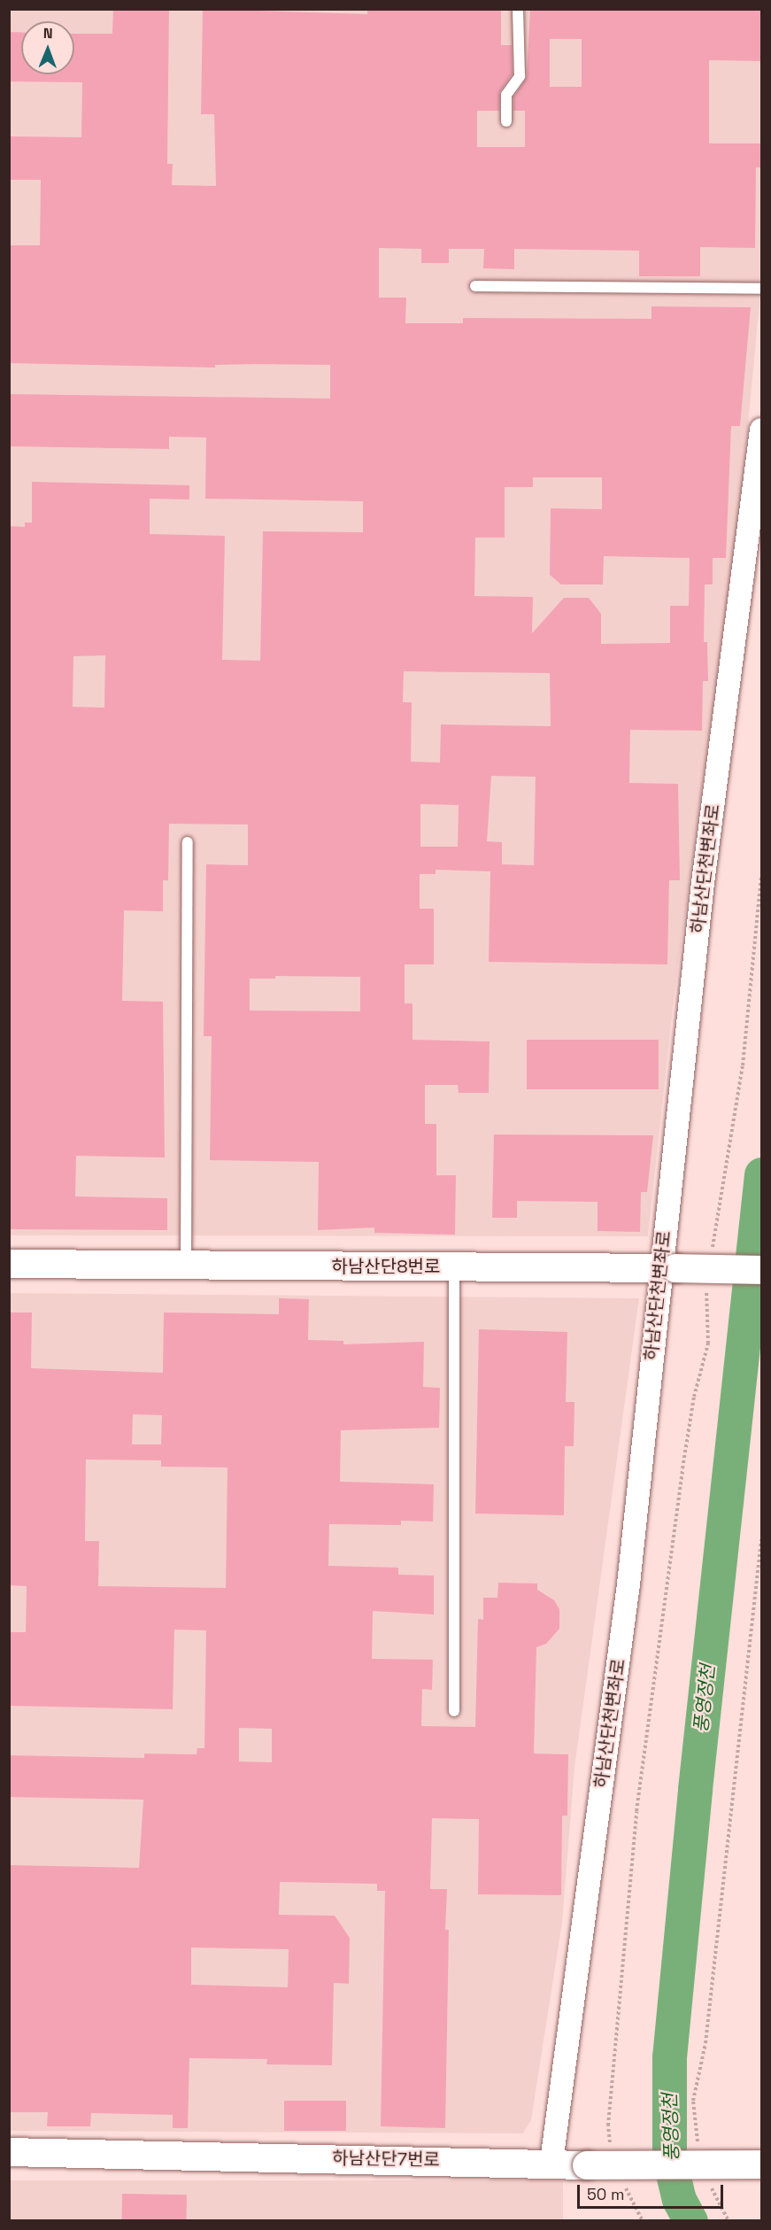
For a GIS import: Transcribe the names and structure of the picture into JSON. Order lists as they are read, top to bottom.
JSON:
{
  "streets": {
    "street": ["하남산단천변좌로", "하남산단8번로", "하남산단7번로"]
  },
  "crossings": [
    ["하남산단천변좌로", "하남산단8번로"],
    ["하남산단천변좌로", "하남산단7번로"]
  ],
  "water": ["풍영정천"],
  "scale_bar": "50 m",
  "north": "top"
}
